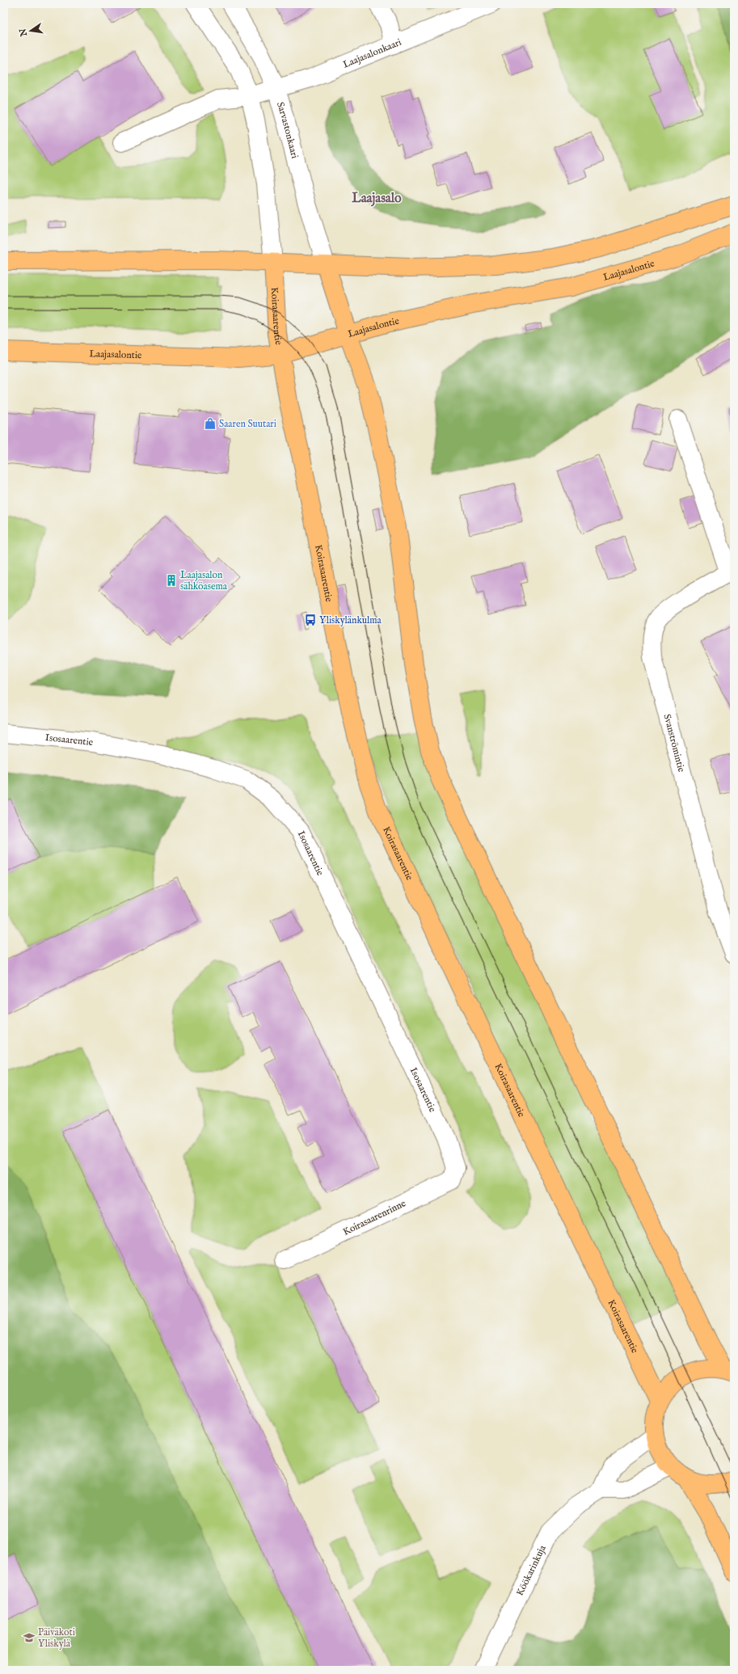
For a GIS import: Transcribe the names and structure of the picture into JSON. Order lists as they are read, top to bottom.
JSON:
{
  "streets": {
    "main road": ["Laajasalontie", "Koirasaarentie"],
    "street": [
      "Laajasalonkaari",
      "Sarvastonkaari",
      "Isosaarentie",
      "Svanströmintie",
      "Koirasaarenrinne",
      "Köökarinkuja"
    ]
  },
  "crossings": [
    ["Laajasalonkaari", "Sarvastonkaari"],
    ["Laajasalontie", "Koirasaarentie"],
    ["Isosaarentie", "Koirasaarenrinne"]
  ],
  "districts": ["Laajasalo"],
  "places": {
    "shop": ["Saaren Suutari"],
    "building": ["Laajasalon sähköasema"],
    "bus stop": ["Yliskylänkulma"],
    "school or university": ["Päiväkoti Yliskylä"]
  },
  "north": "left"
}
